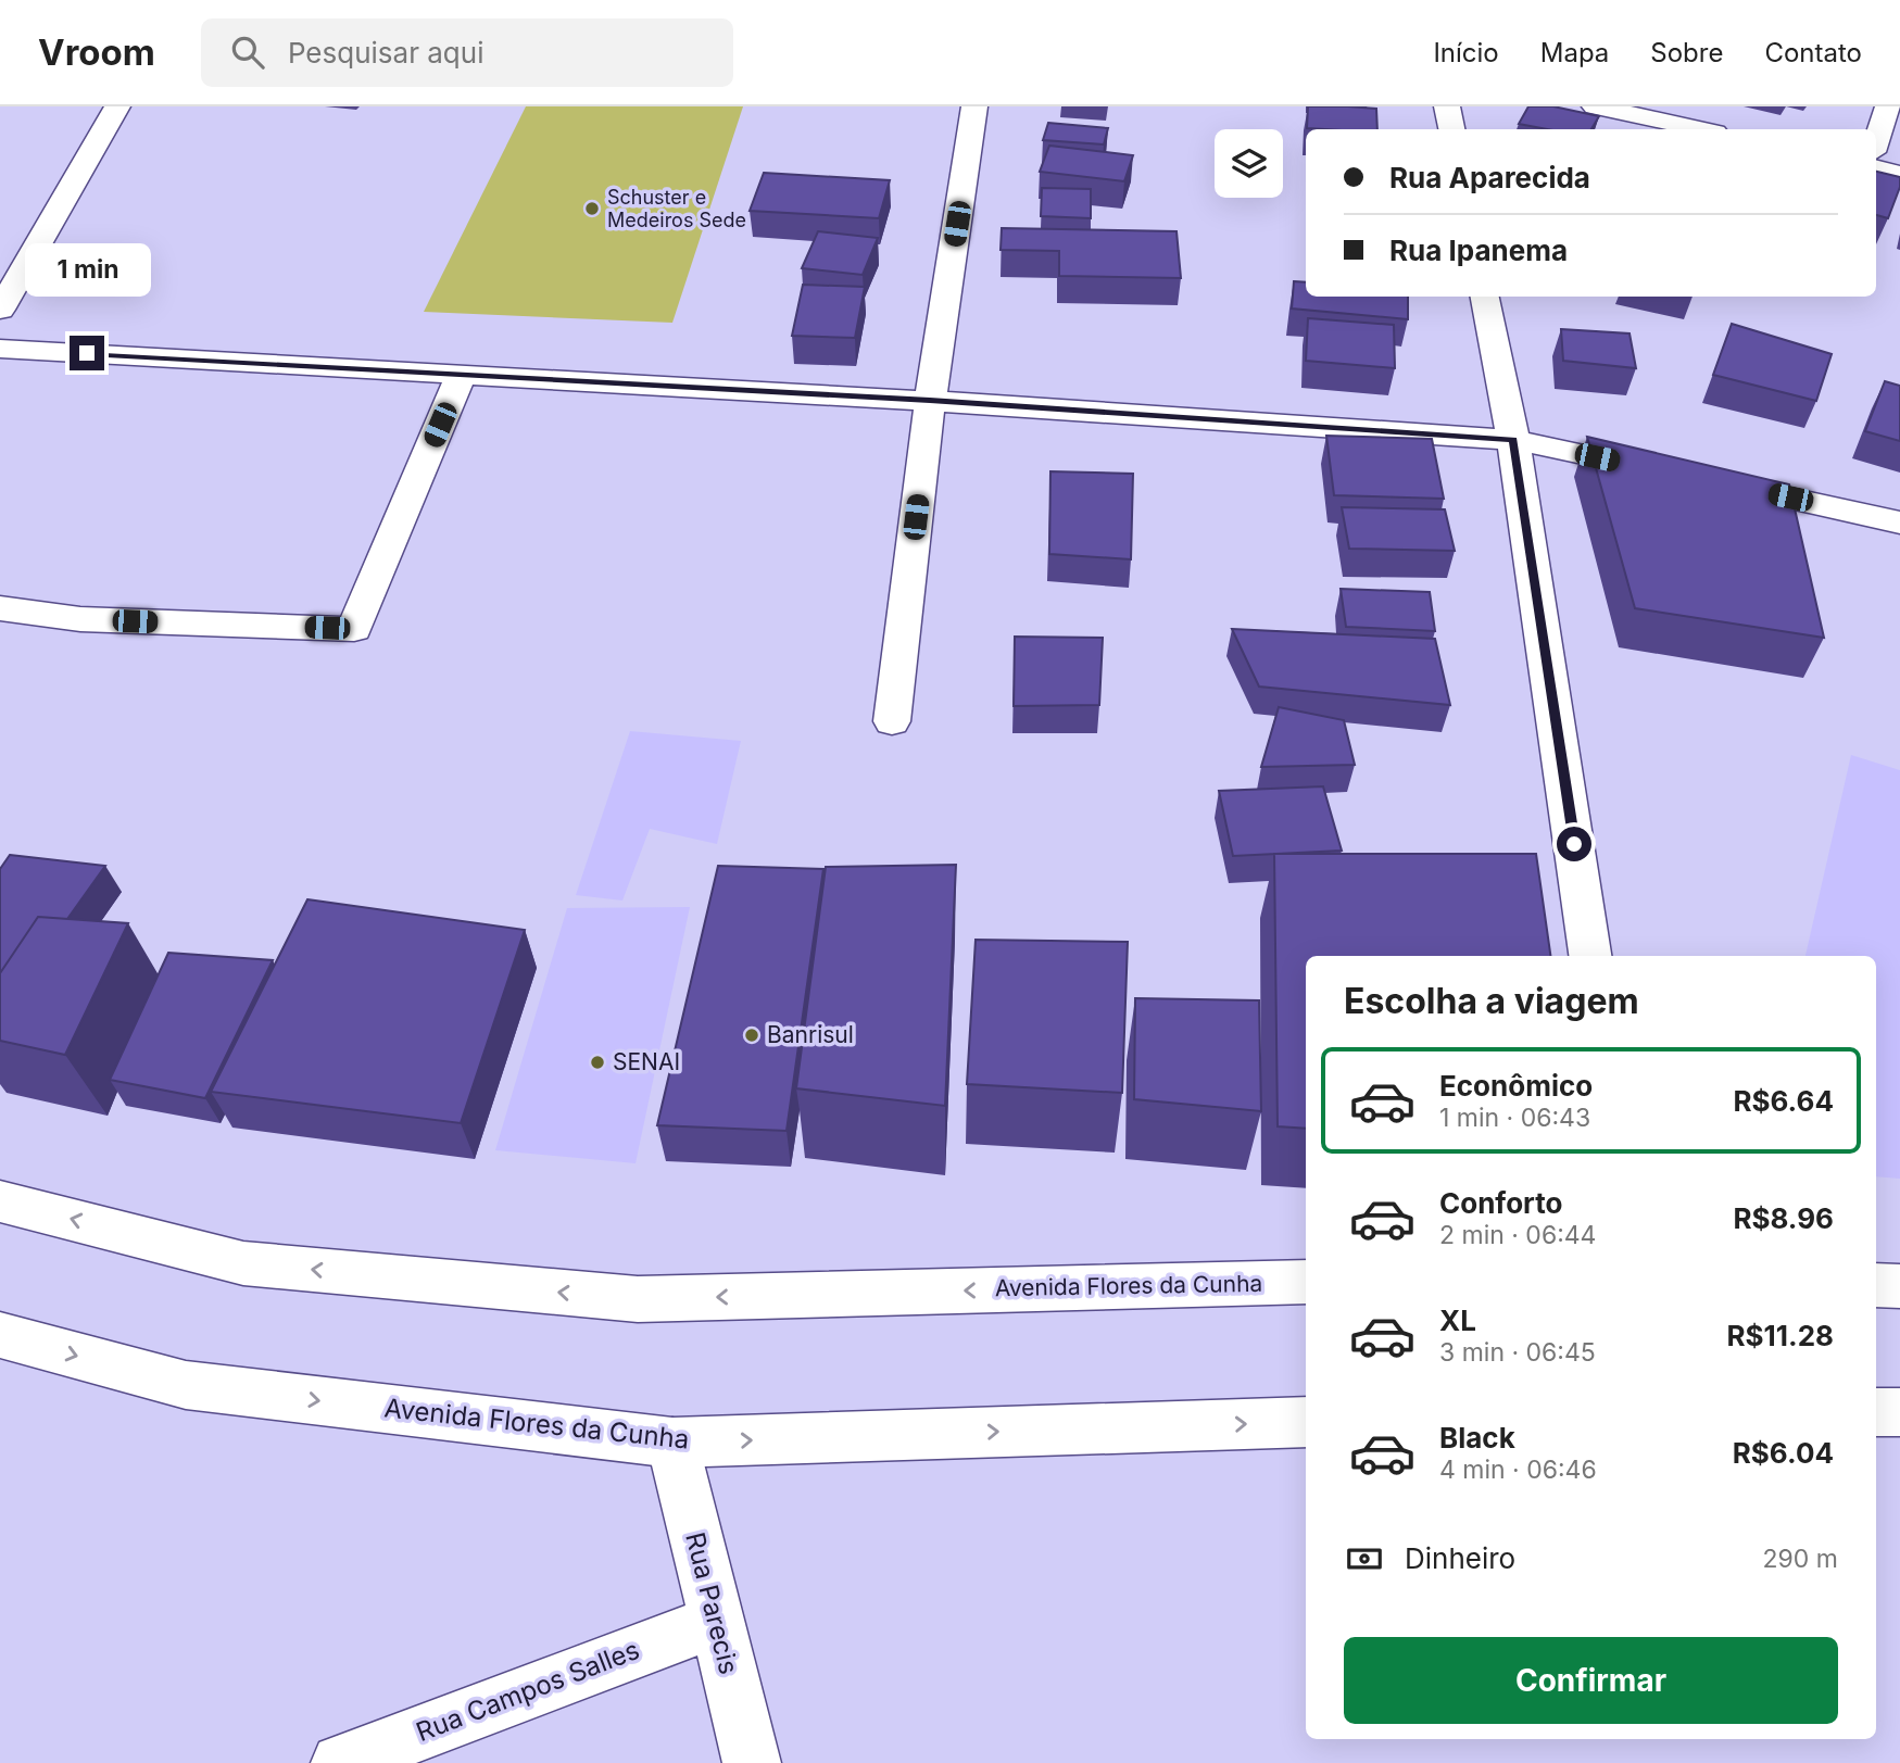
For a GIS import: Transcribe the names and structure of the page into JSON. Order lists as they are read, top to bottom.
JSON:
{
  "streets": {
    "street": ["Avenida Flores da Cunha", "Rua Parecis", "Rua Campos Salles"]
  },
  "crossings": [
    ["Avenida Flores da Cunha", "Rua Parecis"],
    ["Rua Parecis", "Rua Campos Salles"]
  ],
  "places": ["Schuster e Medeiros Sede", "Banrisul", "SENAI"],
  "page": {
    "header": "Vroom",
    "search": "Pesquisar aqui",
    "nav": [
      "Início",
      "Mapa",
      "Sobre",
      "Contato"
    ],
    "banner": ["Rua Aparecida", "Rua Ipanema"],
    "bubble": "1 min",
    "heading": "Escolha a viagem",
    "list": [
      {
        "name": "Econômico",
        "note": "1 min · 06:43",
        "value": "R$6.64"
      },
      {
        "name": "Conforto",
        "note": "2 min · 06:44",
        "value": "R$8.96"
      },
      {
        "name": "XL",
        "note": "3 min · 06:45",
        "value": "R$11.28"
      },
      {
        "name": "Black",
        "note": "4 min · 06:46",
        "value": "R$6.04"
      }
    ],
    "pay": ["Dinheiro", "290 m"],
    "buttons": "Confirmar"
  }
}
